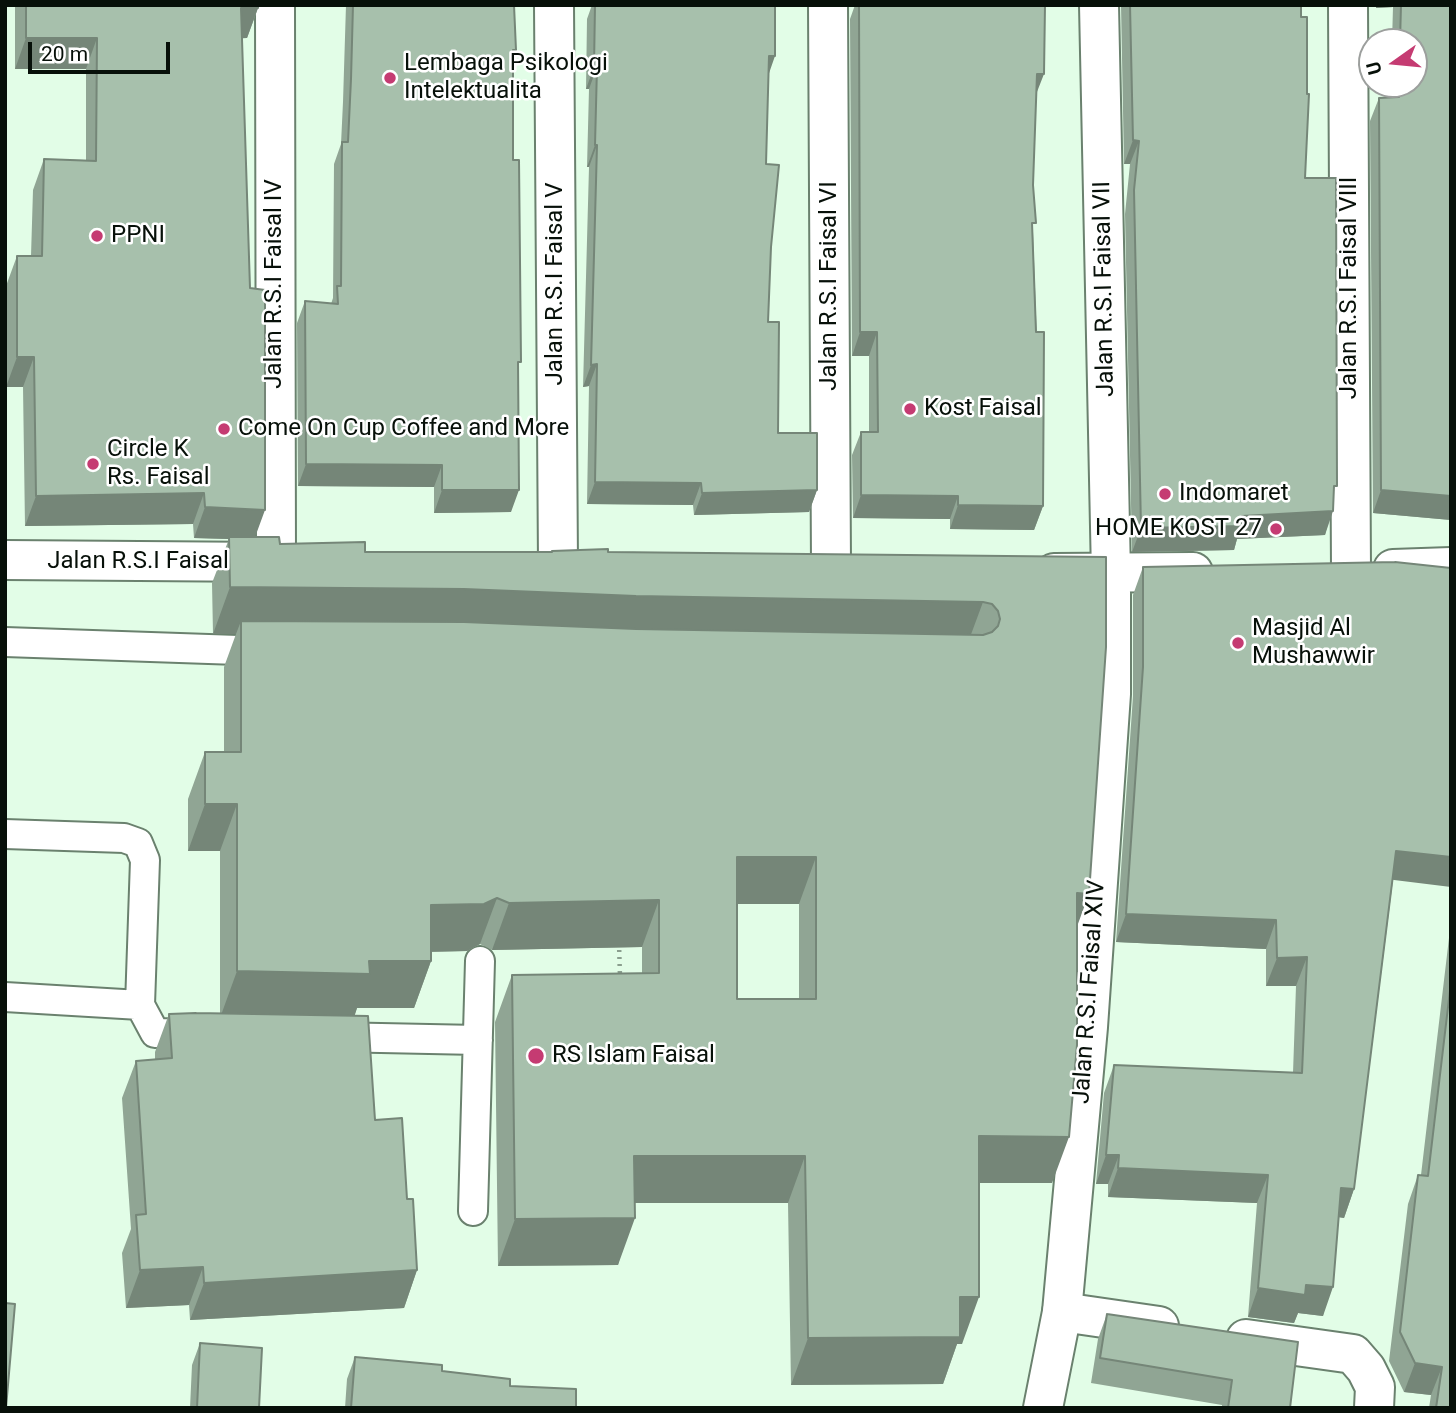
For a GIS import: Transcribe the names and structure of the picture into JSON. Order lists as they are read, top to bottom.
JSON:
{
  "streets": {
    "street": [
      "Jalan R.S.I Faisal IV",
      "Jalan R.S.I Faisal V",
      "Jalan R.S.I Faisal VI",
      "Jalan R.S.I Faisal VIII",
      "Jalan R.S.I Faisal VII",
      "Jalan R.S.I Faisal",
      "Jalan R.S.I Faisal XIV"
    ]
  },
  "crossings": [
    ["Jalan R.S.I Faisal IV", "Jalan R.S.I Faisal"],
    ["Jalan R.S.I Faisal VII", "Jalan R.S.I Faisal XIV"]
  ],
  "places": [
    "Lembaga Psikologi Intelektualita",
    "PPNI",
    "Kost Faisal",
    "Come On Cup Coffee and More",
    "Circle K Rs. Faisal",
    "Indomaret",
    "HOME KOST 27",
    "Masjid Al Mushawwir",
    "RS Islam Faisal"
  ],
  "scale_bar": "20 m",
  "north": "left"
}
